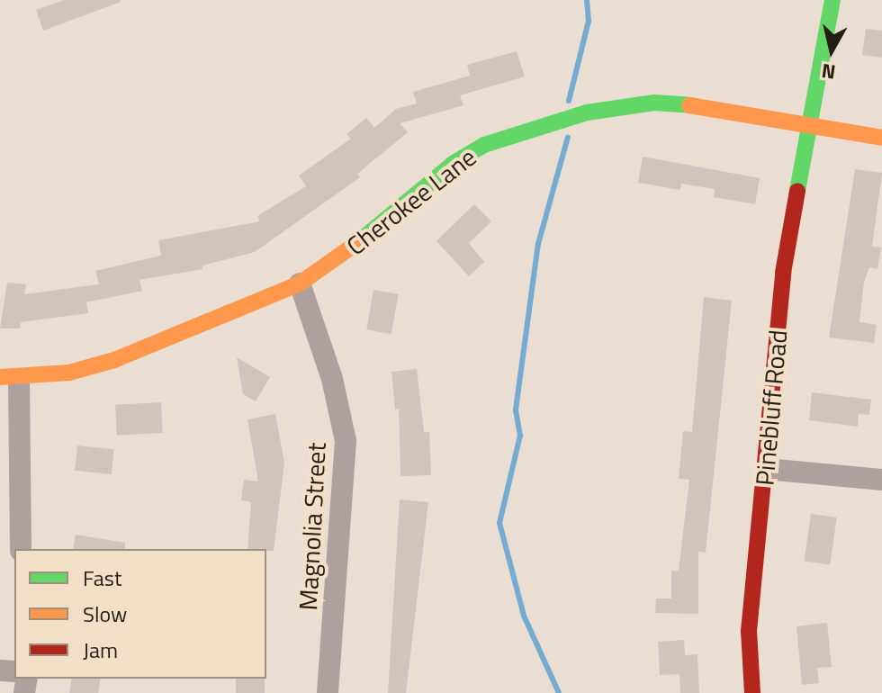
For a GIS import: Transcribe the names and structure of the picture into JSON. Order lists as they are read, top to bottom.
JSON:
{
  "streets": {
    "street": ["Cherokee Lane", "Pinebluff Road", "Magnolia Street"]
  },
  "crossings": [
    ["Cherokee Lane", "Pinebluff Road"],
    ["Cherokee Lane", "Magnolia Street"]
  ],
  "legend": ["Fast", "Slow", "Jam"],
  "north": "bottom"
}
